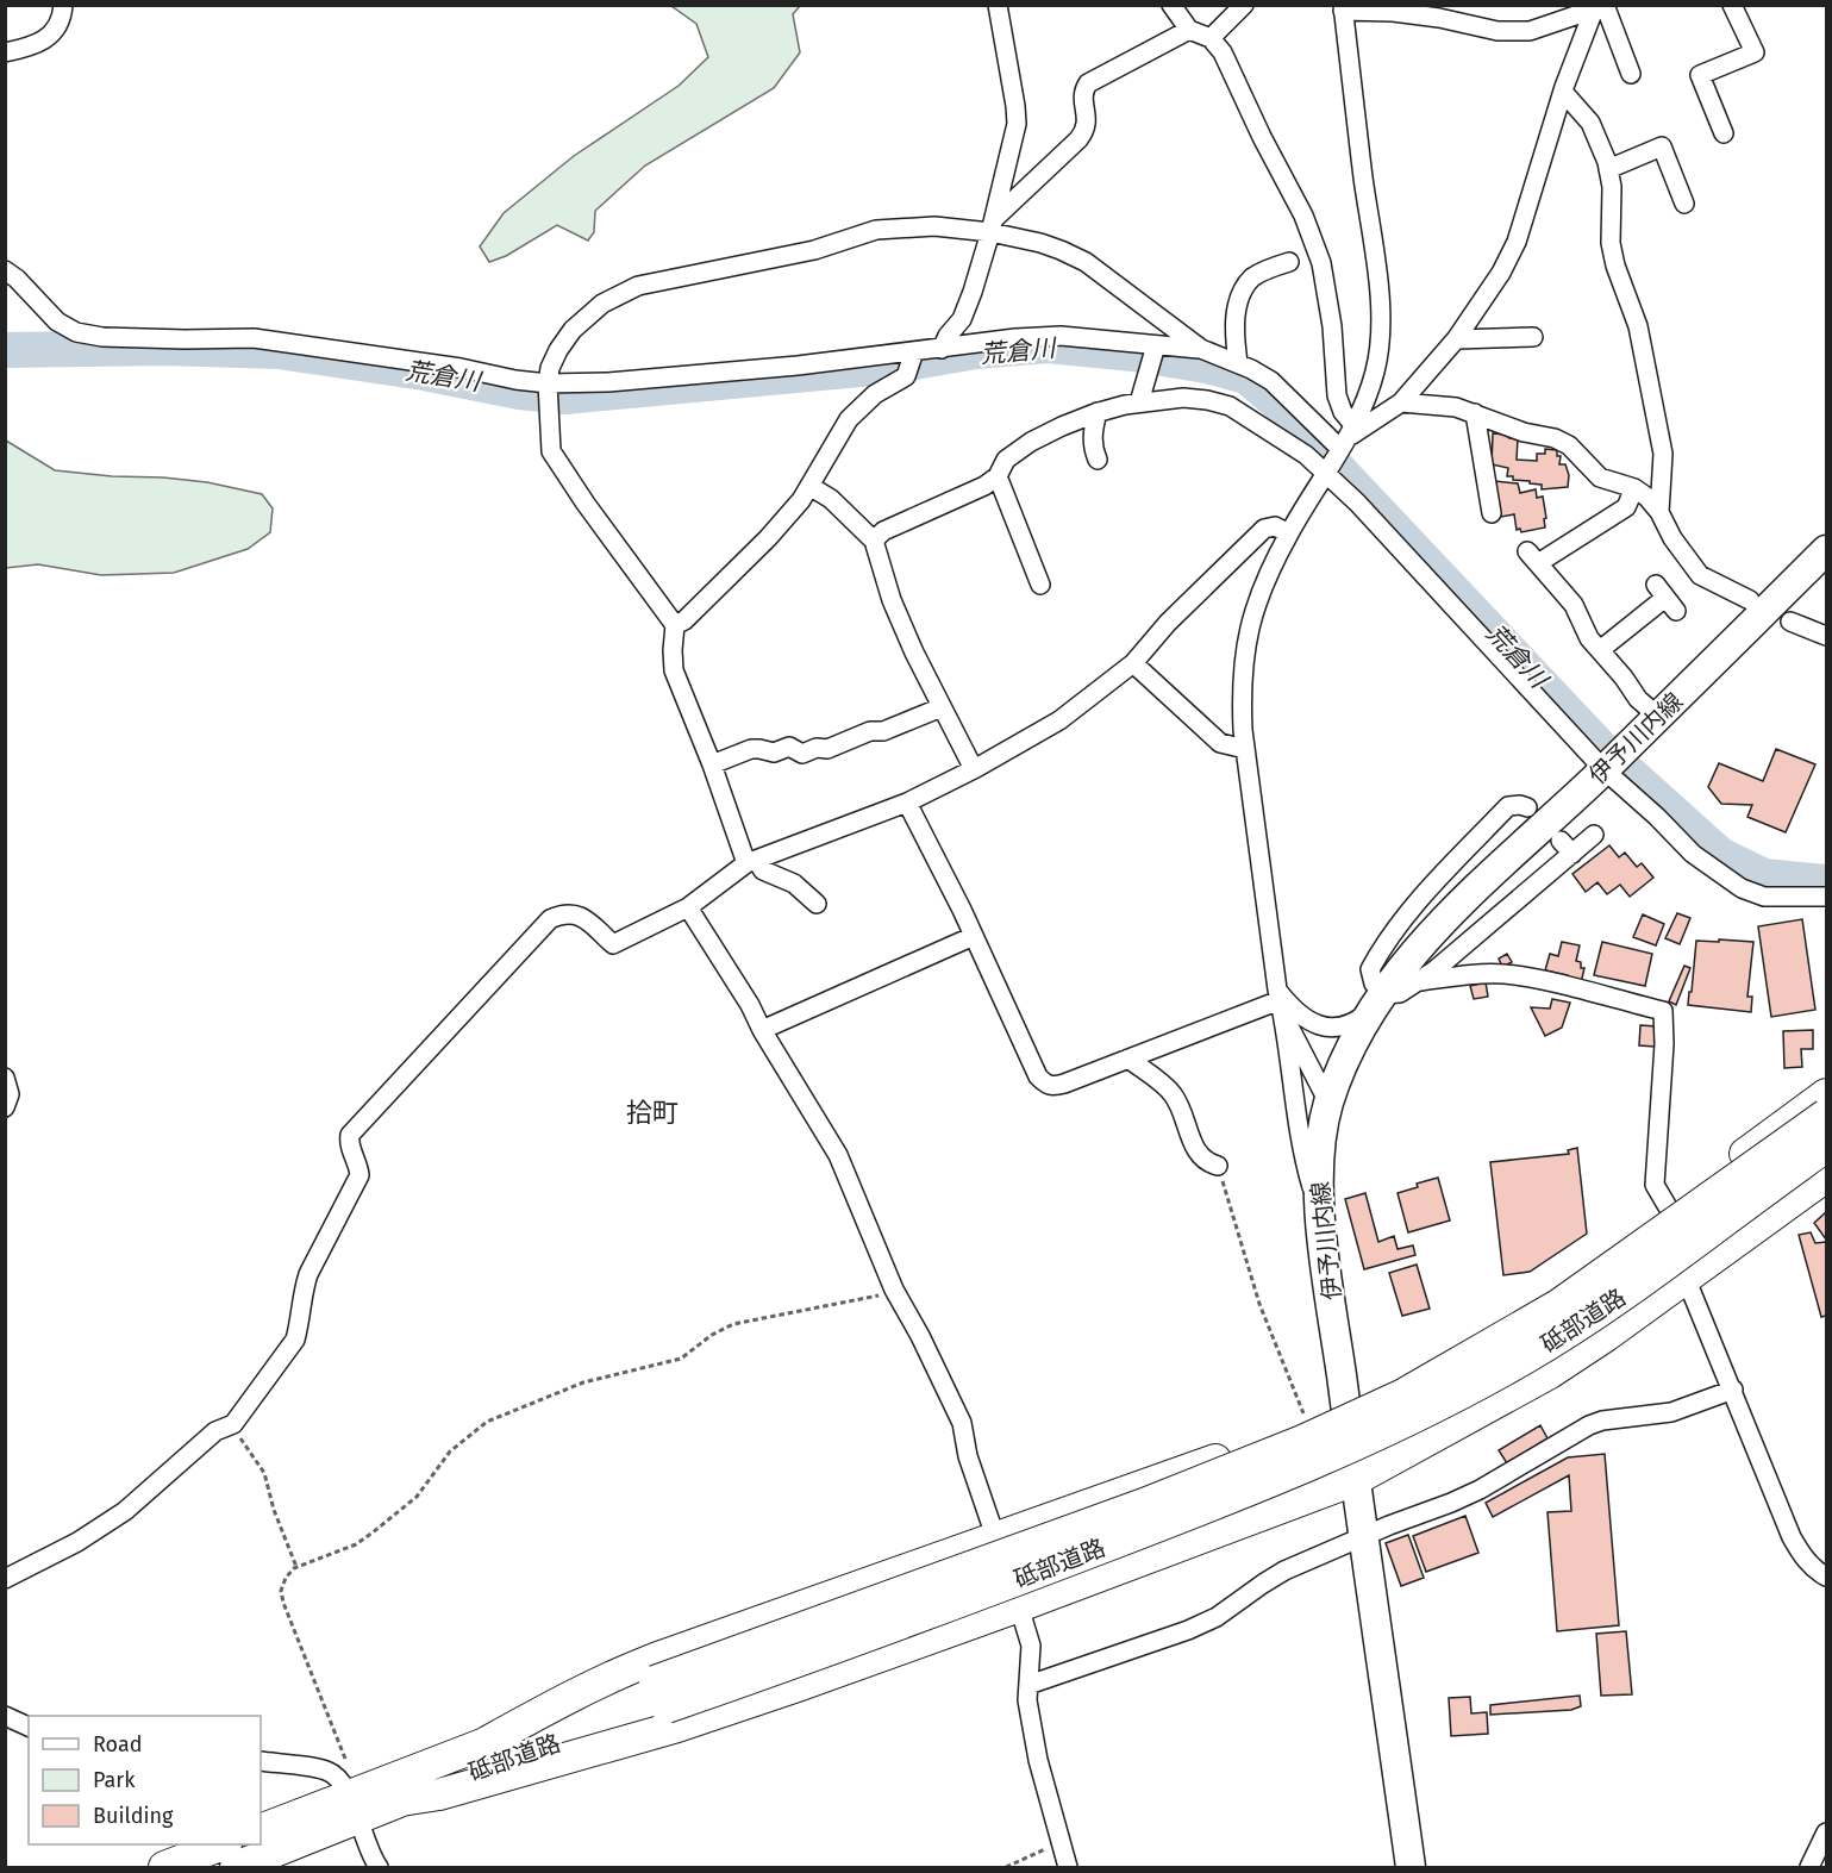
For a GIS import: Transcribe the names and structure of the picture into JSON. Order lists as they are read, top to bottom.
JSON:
{
  "streets": {
    "highway": ["砥部道路"],
    "main road": ["伊予川内線"]
  },
  "districts": ["拾町"],
  "water": ["荒倉川"],
  "legend": ["Road", "Park", "Building"]
}
